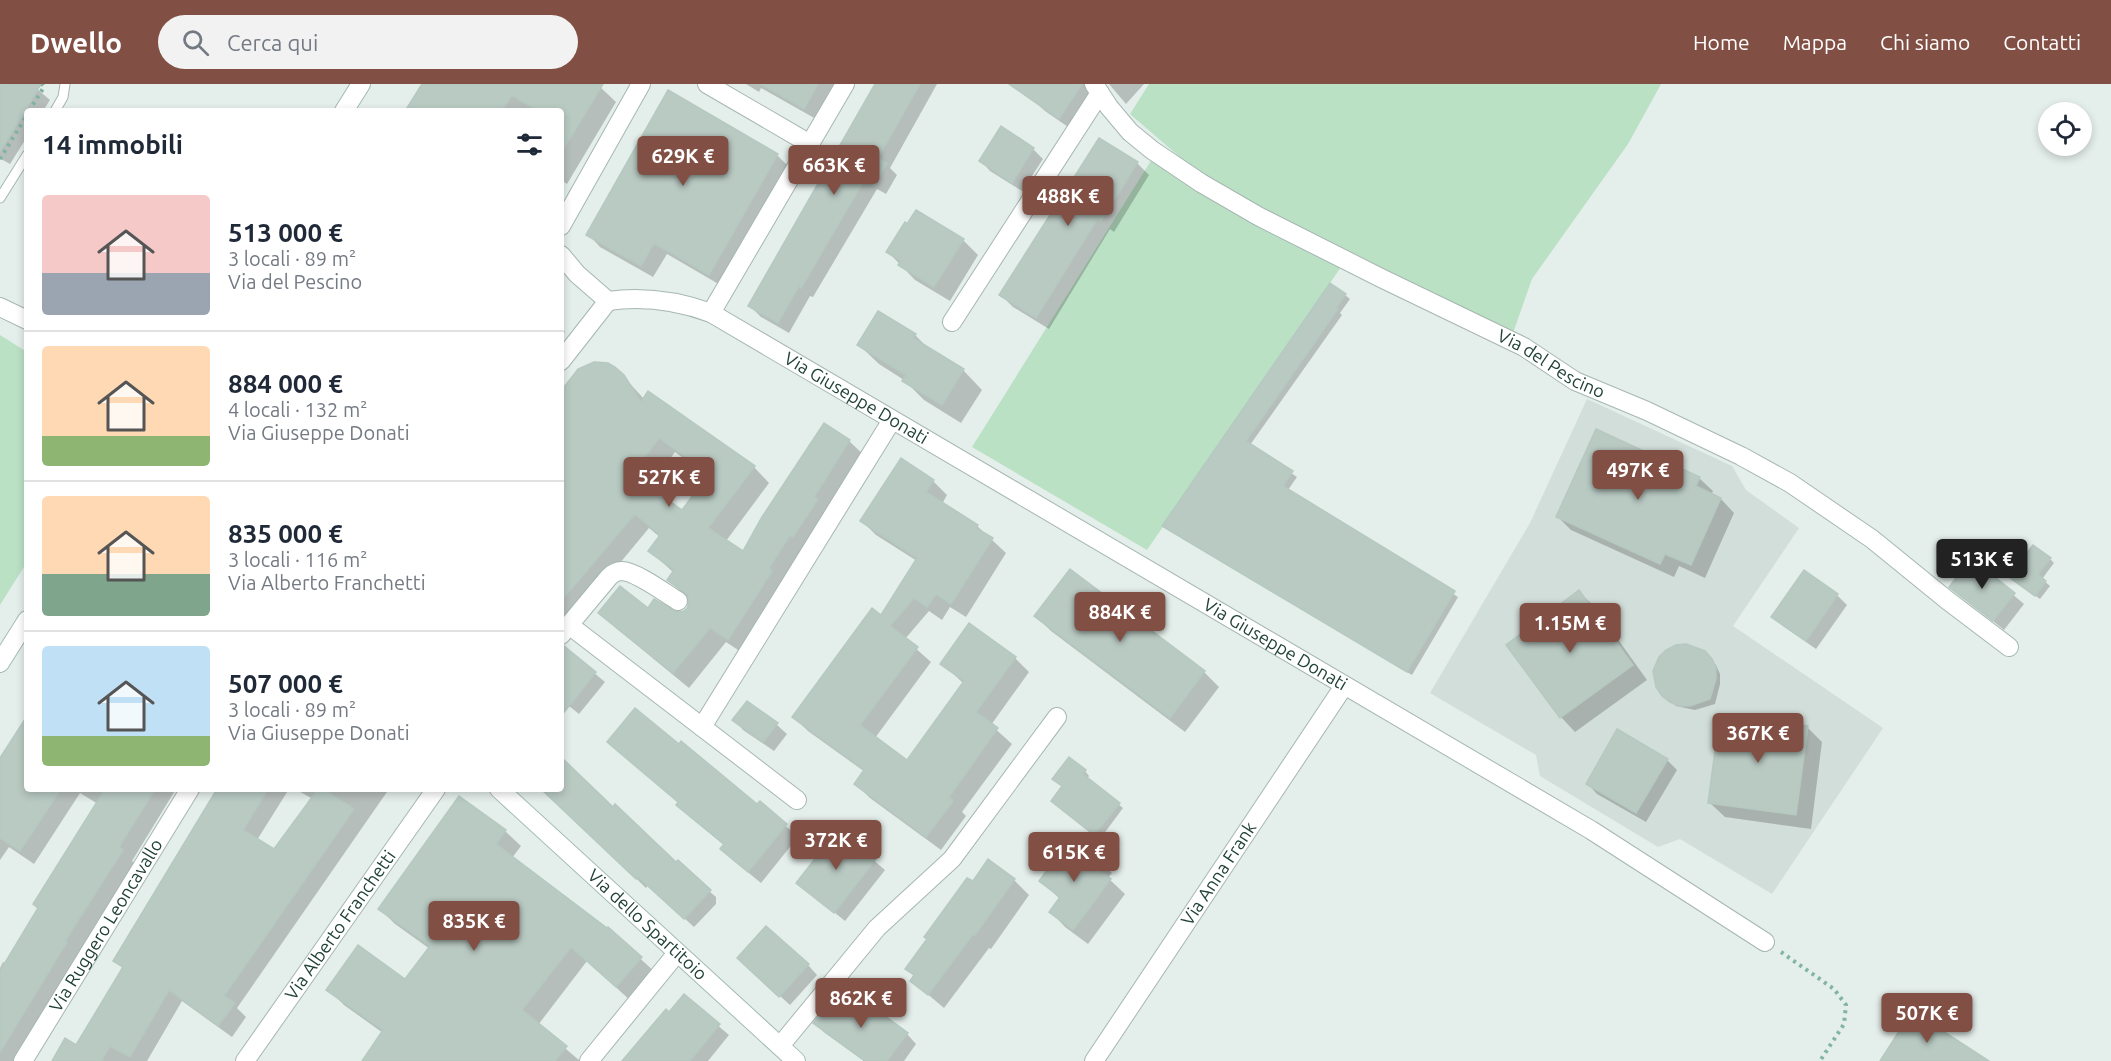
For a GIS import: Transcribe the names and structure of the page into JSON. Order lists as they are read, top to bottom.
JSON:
{
  "streets": {
    "street": [
      "Via del Pescino",
      "Via Giuseppe Donati",
      "Via Anna Frank",
      "Via Ruggero Leoncavallo",
      "Via Alberto Franchetti",
      "Via dello Spartitoio"
    ]
  },
  "crossings": [
    ["Via Giuseppe Donati", "Via Anna Frank"]
  ],
  "page": {
    "header": "Dwello",
    "search": "Cerca qui",
    "nav": [
      "Home",
      "Mappa",
      "Chi siamo",
      "Contatti"
    ],
    "heading": "14 immobili",
    "price": [
      "629K €",
      "663K €",
      "488K €",
      "497K €",
      "527K €",
      "513K €",
      "884K €",
      "1.15M €",
      "367K €",
      "372K €",
      "615K €",
      "835K €",
      "862K €",
      "507K €"
    ],
    "list": [
      {
        "name": "513 000 €",
        "note": "3 locali · 89 m² · Via del Pescino"
      },
      {
        "name": "884 000 €",
        "note": "4 locali · 132 m² · Via Giuseppe Donati"
      },
      {
        "name": "835 000 €",
        "note": "3 locali · 116 m² · Via Alberto Franchetti"
      },
      {
        "name": "507 000 €",
        "note": "3 locali · 89 m² · Via Giuseppe Donati"
      }
    ]
  }
}
